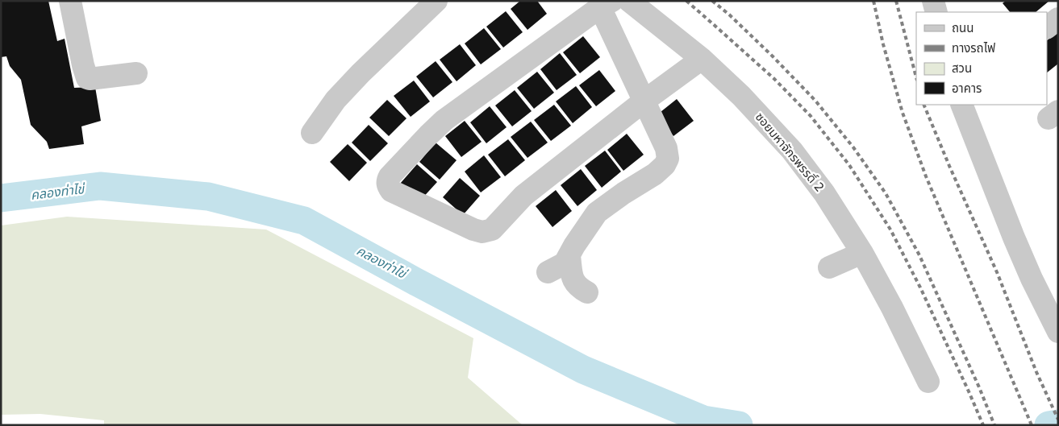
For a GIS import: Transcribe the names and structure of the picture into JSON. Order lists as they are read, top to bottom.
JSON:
{
  "streets": {
    "street": ["ซอยมหาจักรพรรดิ์ 2"]
  },
  "water": ["คลองท่าไข่"],
  "legend": [
    "ถนน",
    "ทางรถไฟ",
    "สวน",
    "อาคาร"
  ]
}
